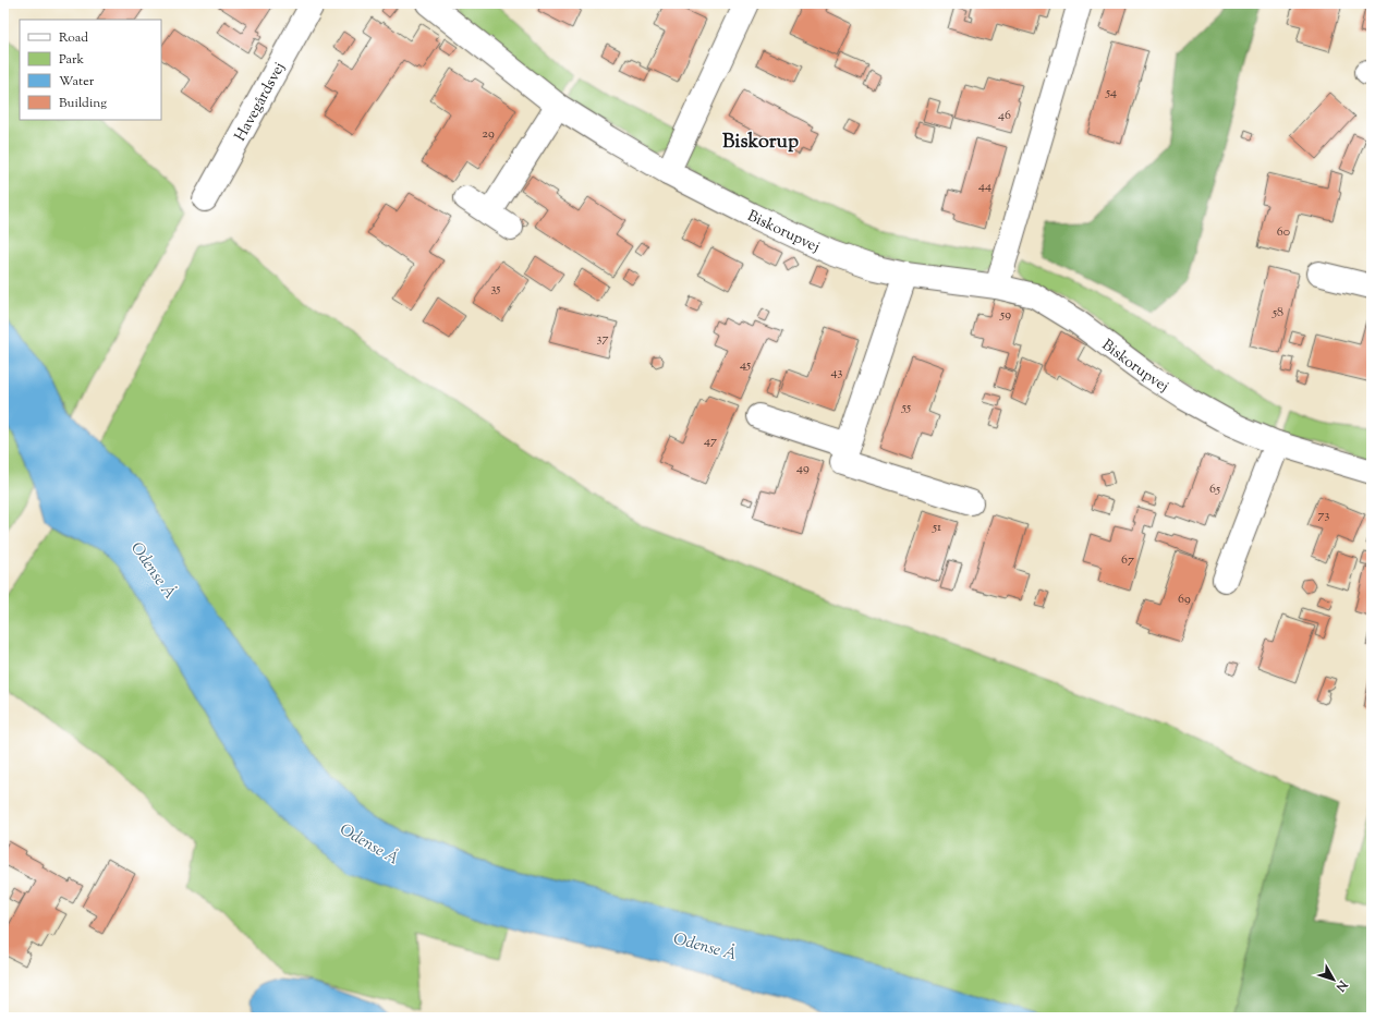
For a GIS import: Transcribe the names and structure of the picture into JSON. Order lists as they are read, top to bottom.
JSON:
{
  "streets": {
    "street": ["Havegårdsvej", "Biskorupvej"]
  },
  "districts": ["Biskorup"],
  "water": ["Odense Å"],
  "house_numbers": [
    "54",
    "46",
    "29",
    "44",
    "60",
    "35",
    "58",
    "59",
    "37",
    "45",
    "43",
    "55",
    "47",
    "49",
    "65",
    "73",
    "51",
    "67",
    "69"
  ],
  "legend": [
    "Road",
    "Park",
    "Water",
    "Building"
  ],
  "north": "bottom right"
}
